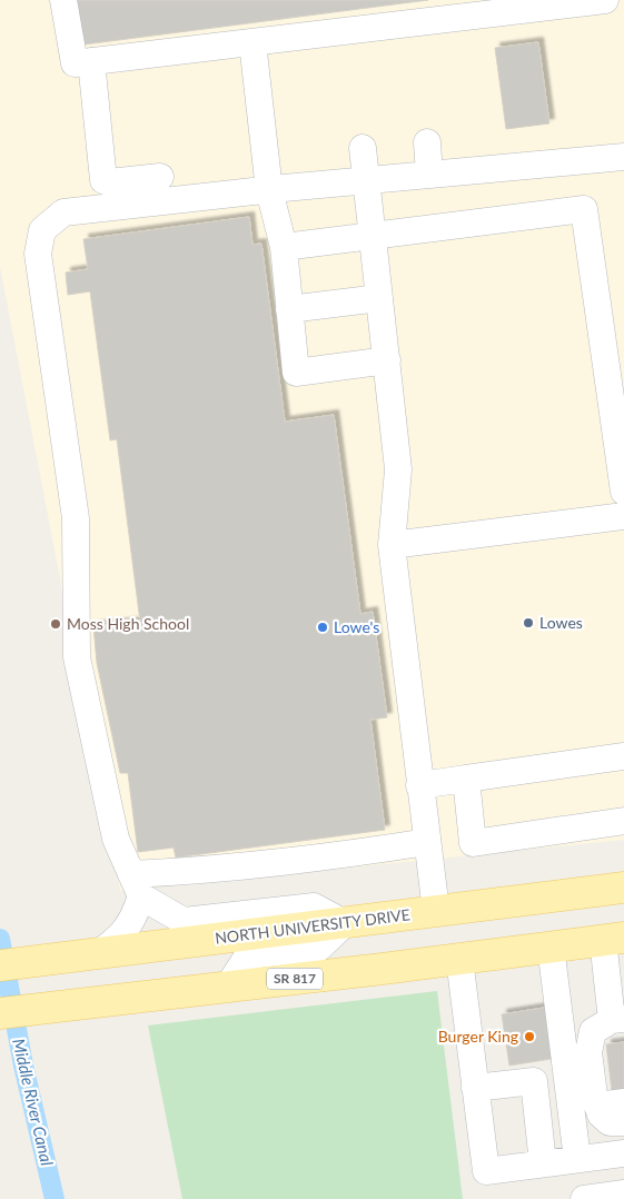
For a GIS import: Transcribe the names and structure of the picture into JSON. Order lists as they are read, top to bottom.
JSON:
{
  "streets": {
    "main road": ["NORTH UNIVERSITY DRIVE", "SR 817"]
  },
  "water": ["Middle River Canal"],
  "places": [
    "Lowes",
    "Moss High School",
    "Lowe's",
    "Burger King"
  ]
}
